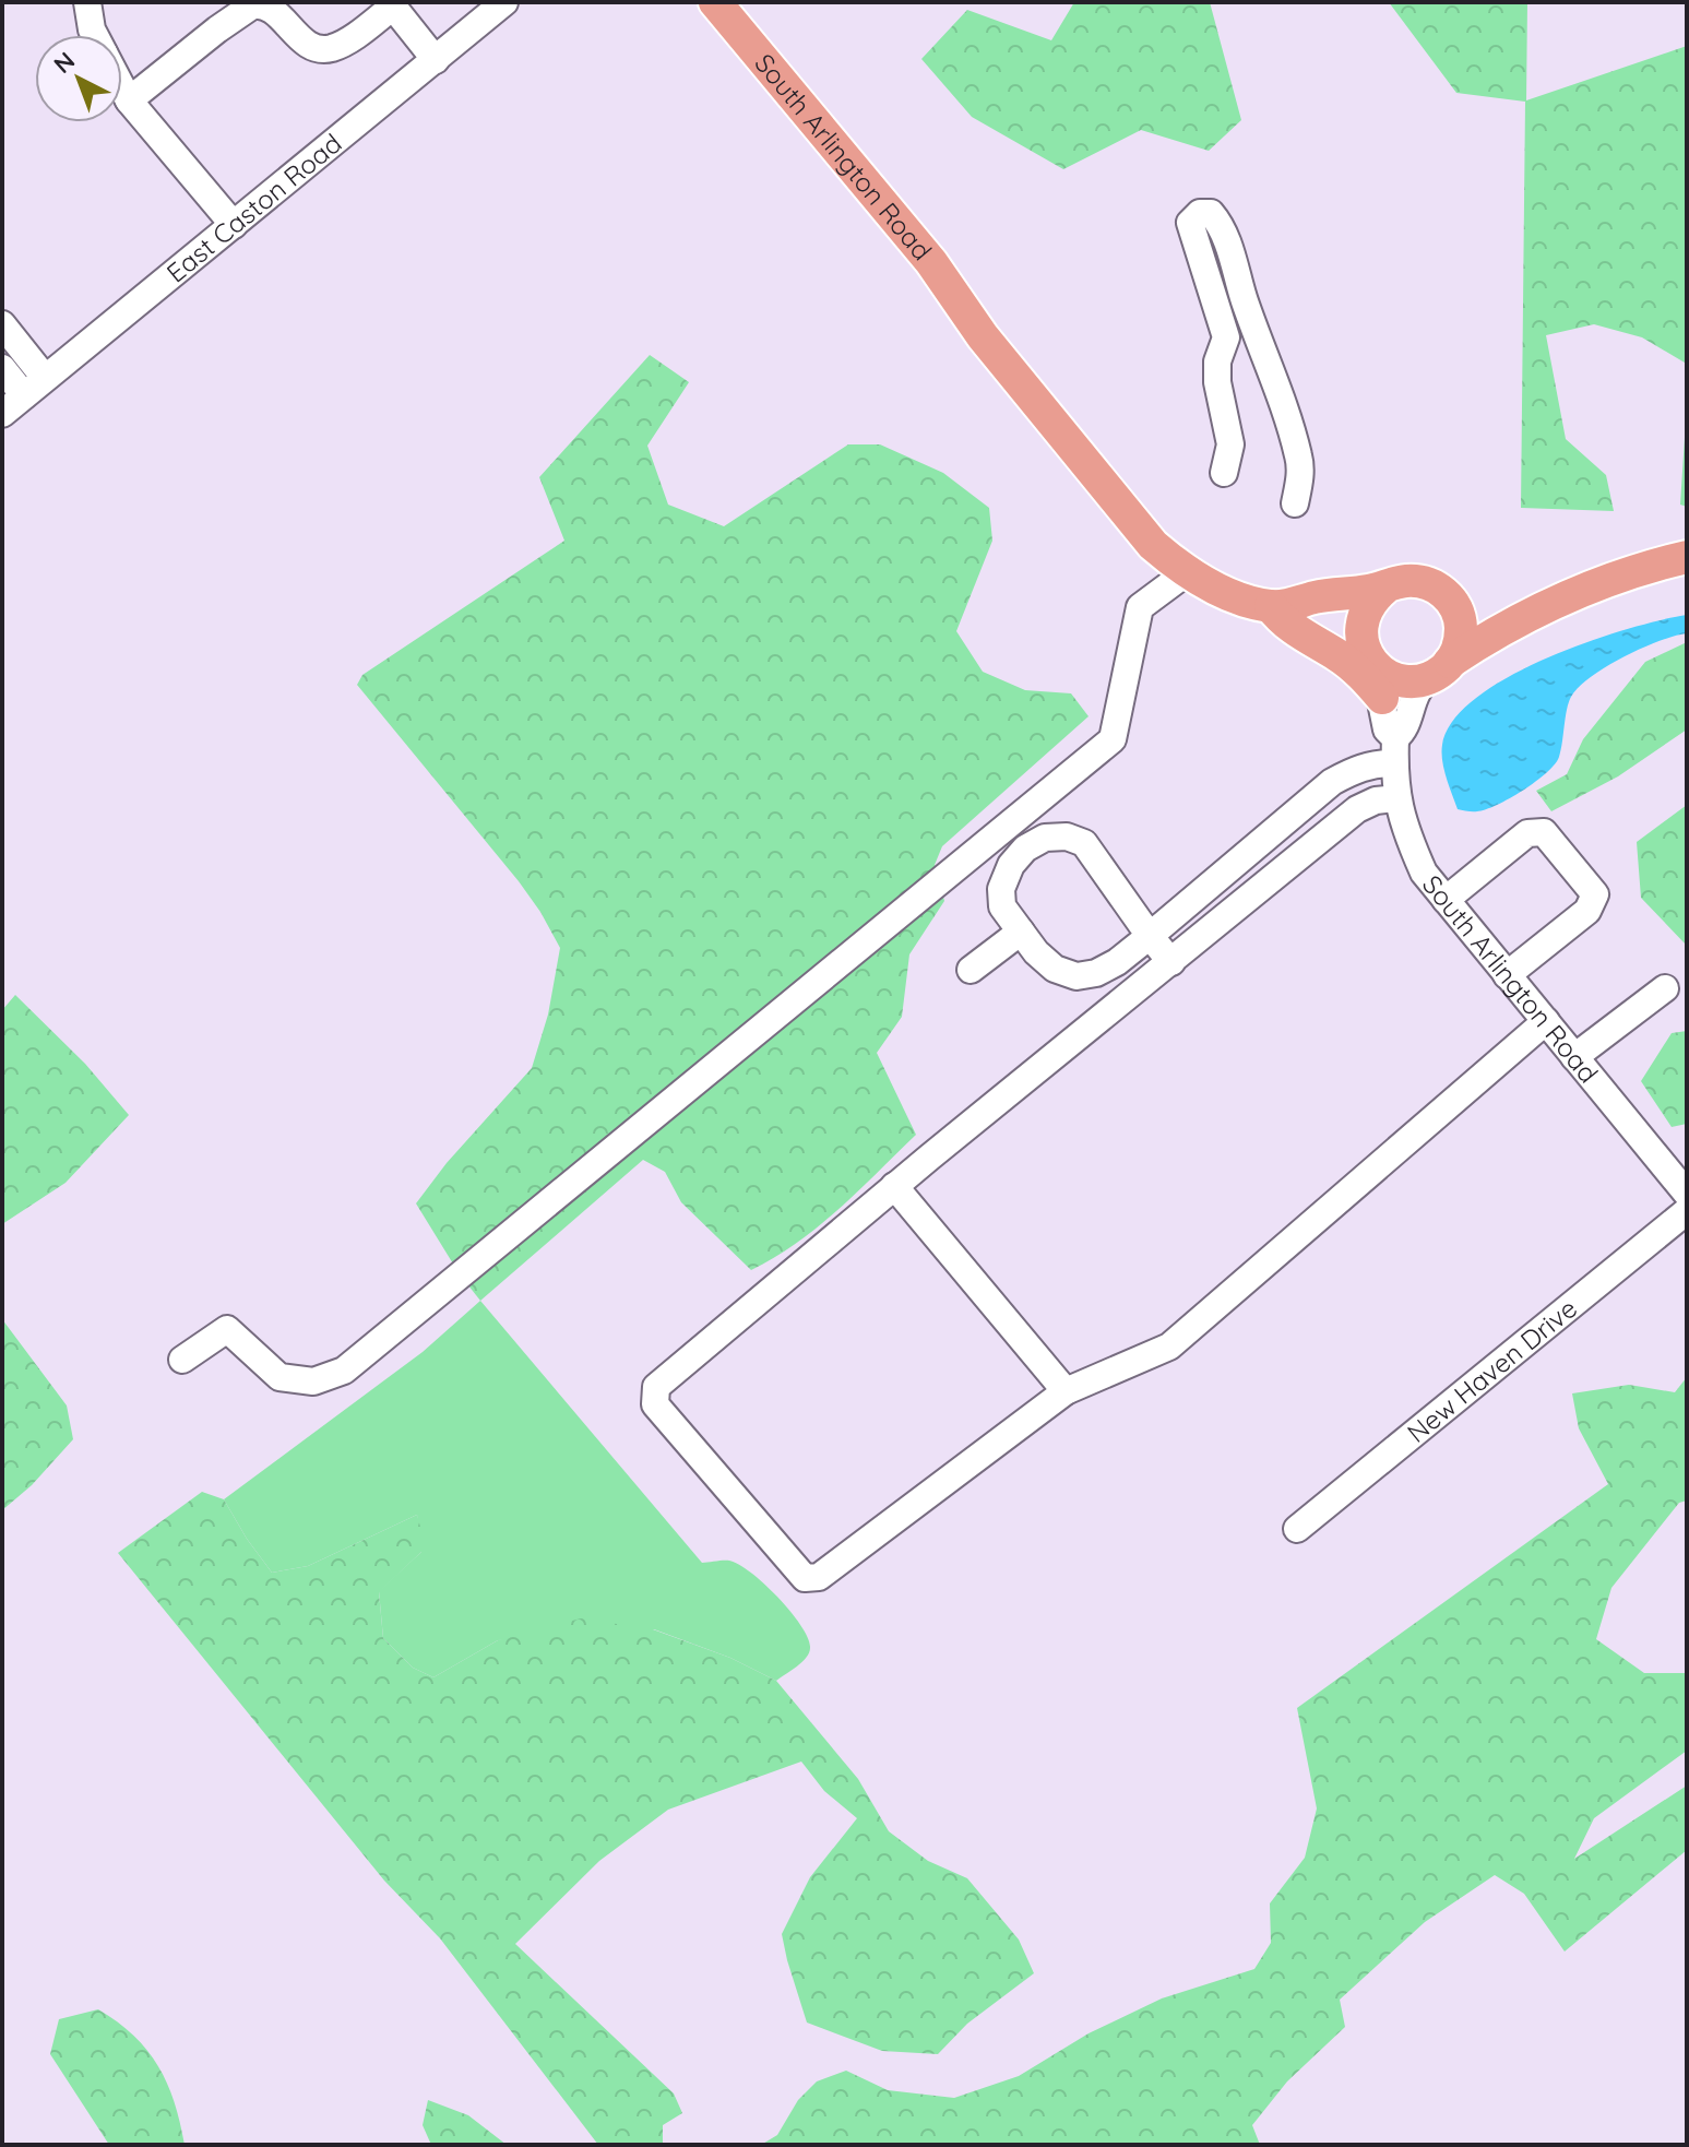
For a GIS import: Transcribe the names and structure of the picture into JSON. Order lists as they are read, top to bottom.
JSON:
{
  "streets": {
    "main road": ["South Arlington Road"],
    "street": ["East Caston Road", "New Haven Drive"]
  },
  "north": "top left"
}
